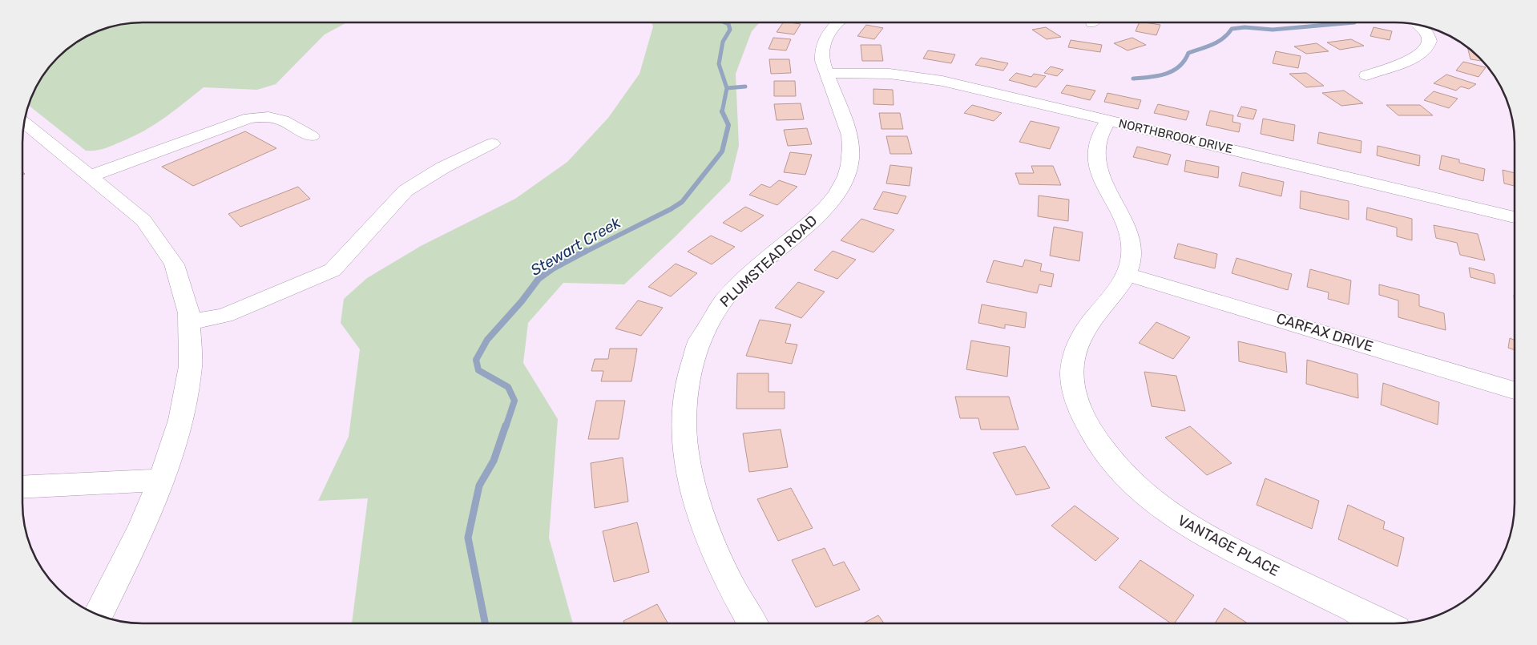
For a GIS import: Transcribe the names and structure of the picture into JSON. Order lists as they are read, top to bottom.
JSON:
{
  "streets": {
    "street": [
      "NORTHBROOK DRIVE",
      "PLUMSTEAD ROAD",
      "CARFAX DRIVE",
      "VANTAGE PLACE"
    ]
  },
  "crossings": [
    ["NORTHBROOK DRIVE", "PLUMSTEAD ROAD"],
    ["NORTHBROOK DRIVE", "VANTAGE PLACE"],
    ["CARFAX DRIVE", "VANTAGE PLACE"]
  ],
  "water": ["Stewart Creek"]
}
